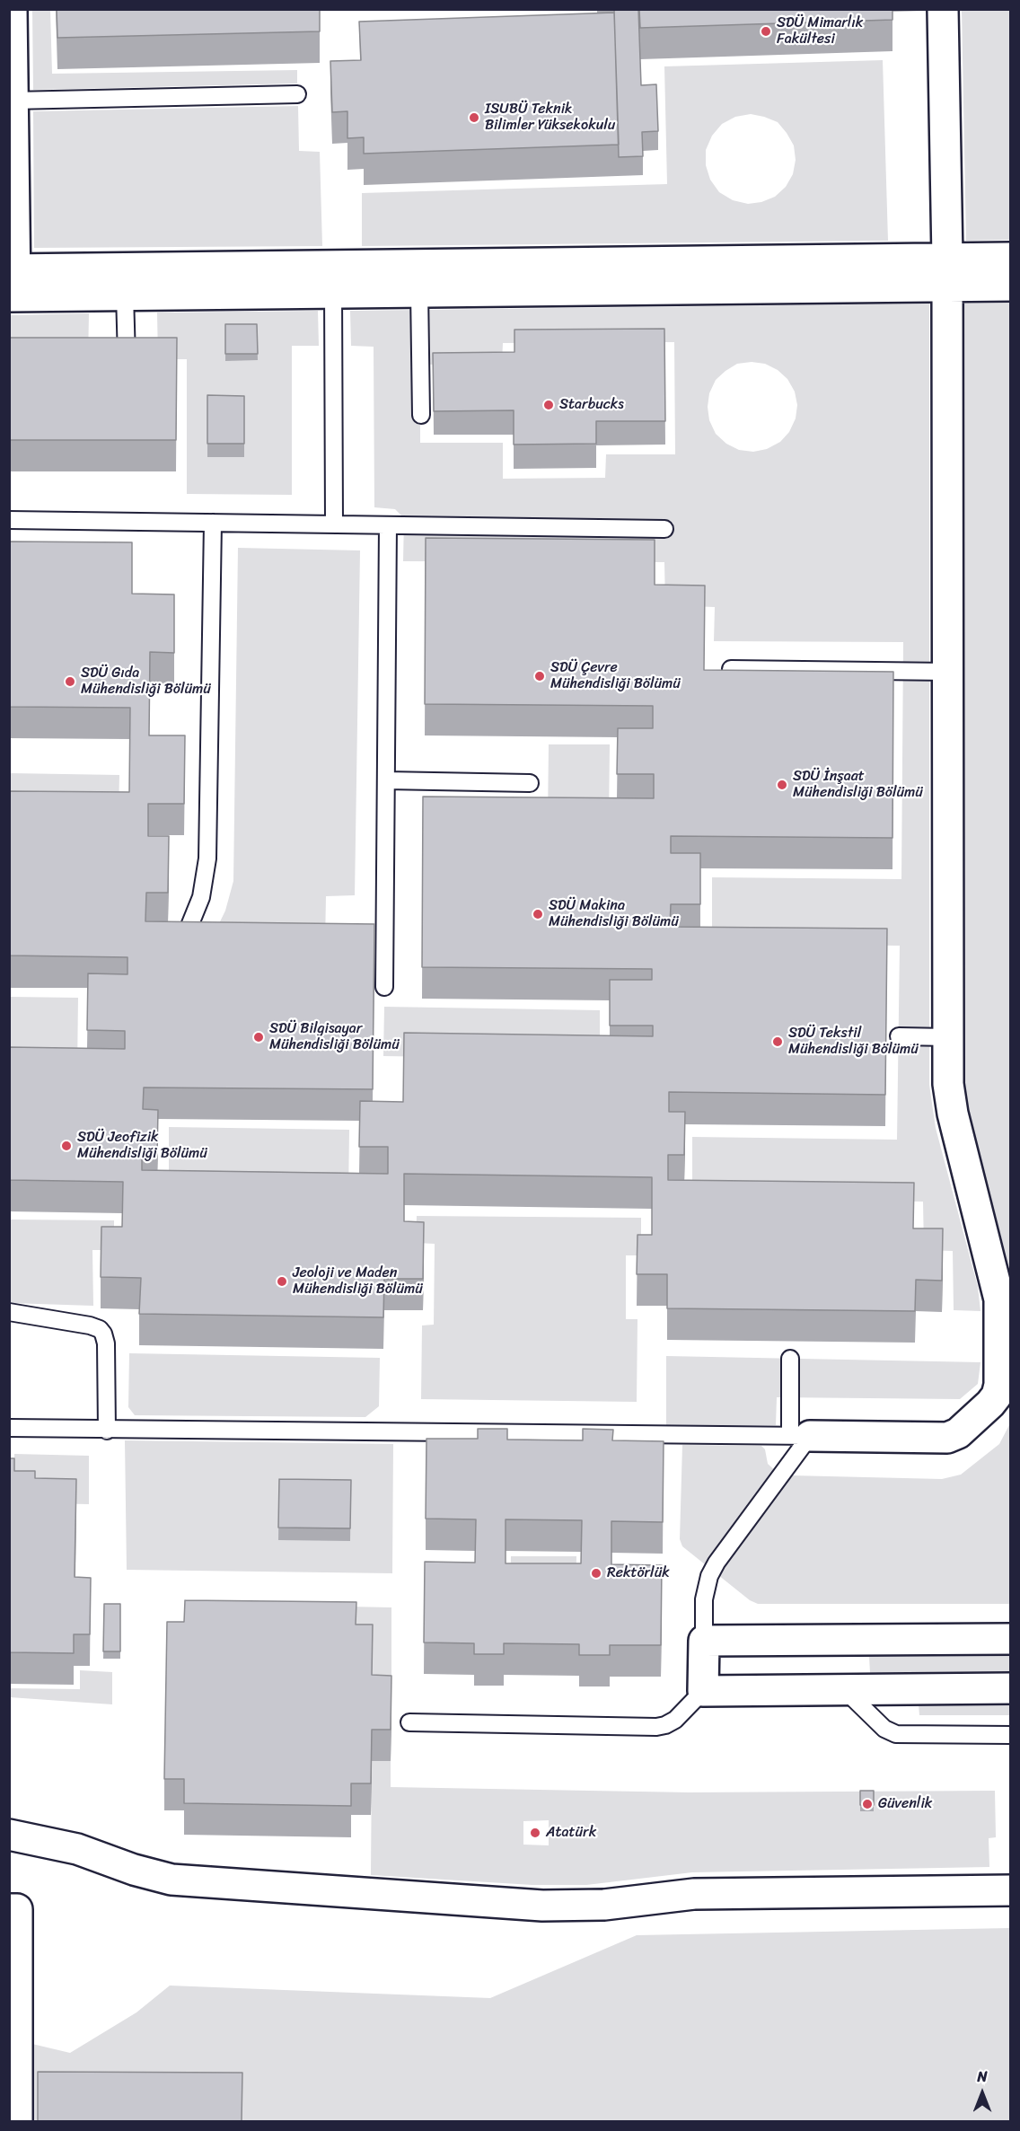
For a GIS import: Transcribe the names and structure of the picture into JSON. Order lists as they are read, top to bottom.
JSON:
{
  "places": [
    "SDÜ Mimarlık Fakültesi",
    "ISUBÜ Teknik Bilimler Yüksekokulu",
    "Starbucks",
    "SDÜ Çevre Mühendisliği Bölümü",
    "SDÜ Gıda Mühendisliği Bölümü",
    "SDÜ İnşaat Mühendisliği Bölümü",
    "SDÜ Makina Mühendisliği Bölümü",
    "SDÜ Bilgisayar Mühendisliği Bölümü",
    "SDÜ Tekstil Mühendisliği Bölümü",
    "SDÜ Jeofizik Mühendisliği Bölümü",
    "Jeoloji ve Maden Mühendisliği Bölümü",
    "Rektörlük",
    "Güvenlik",
    "Atatürk"
  ],
  "north": "top"
}
